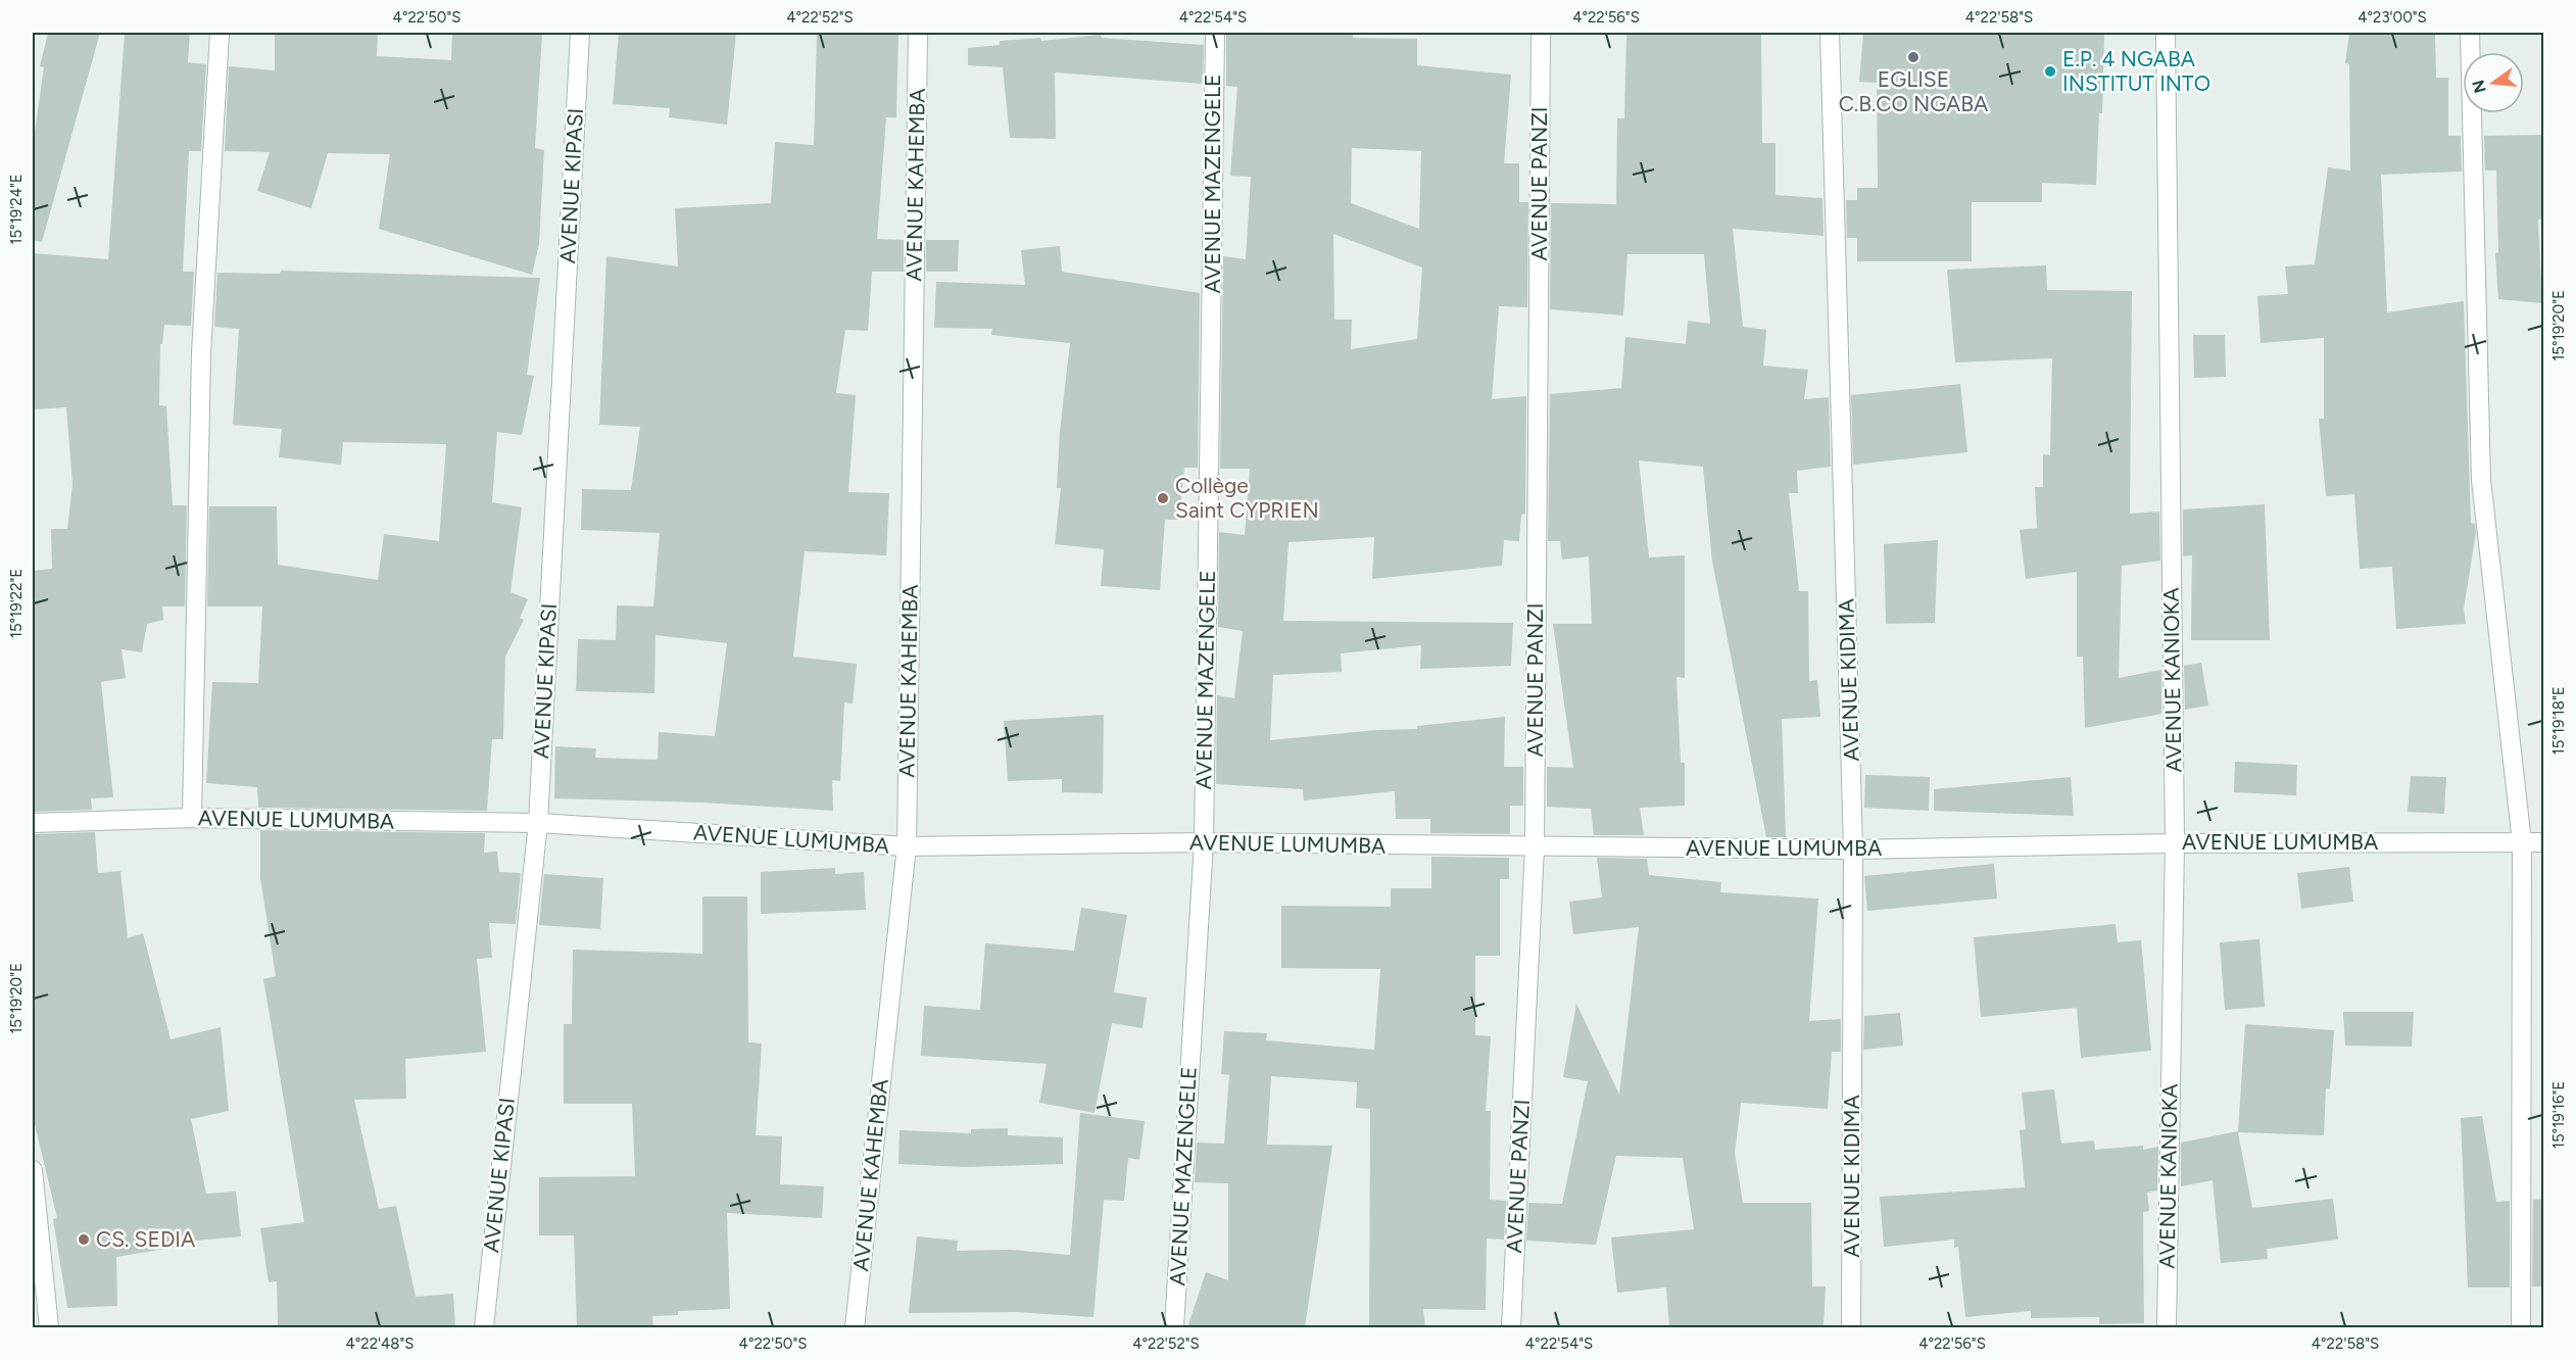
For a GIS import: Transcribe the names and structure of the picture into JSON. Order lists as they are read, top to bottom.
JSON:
{
  "streets": {
    "street": [
      "AVENUE MAZENGELE",
      "AVENUE PANZI",
      "AVENUE KAHEMBA",
      "AVENUE KIPASI",
      "AVENUE KIDIMA",
      "AVENUE KANIOKA",
      "AVENUE LUMUMBA"
    ]
  },
  "crossings": [
    ["AVENUE MAZENGELE", "AVENUE LUMUMBA"],
    ["AVENUE PANZI", "AVENUE LUMUMBA"],
    ["AVENUE KAHEMBA", "AVENUE LUMUMBA"],
    ["AVENUE KIPASI", "AVENUE LUMUMBA"],
    ["AVENUE KIDIMA", "AVENUE LUMUMBA"],
    ["AVENUE KANIOKA", "AVENUE LUMUMBA"]
  ],
  "places": [
    "EGLISE C.B.CO NGABA",
    "E.P. 4 NGABA INSTITUT INTO",
    "Collège Saint CYPRIEN",
    "CS. SEDIA"
  ],
  "north": "left",
  "coordinates": [
    "4°22'50\"S",
    "4°22'52\"S",
    "4°22'54\"S",
    "4°22'56\"S",
    "4°22'58\"S",
    "4°23'00\"S",
    "15°19'24\"E",
    "15°19'20\"E",
    "15°19'22\"E",
    "15°19'18\"E",
    "15°19'16\"E",
    "4°22'48\"S"
  ]
}
